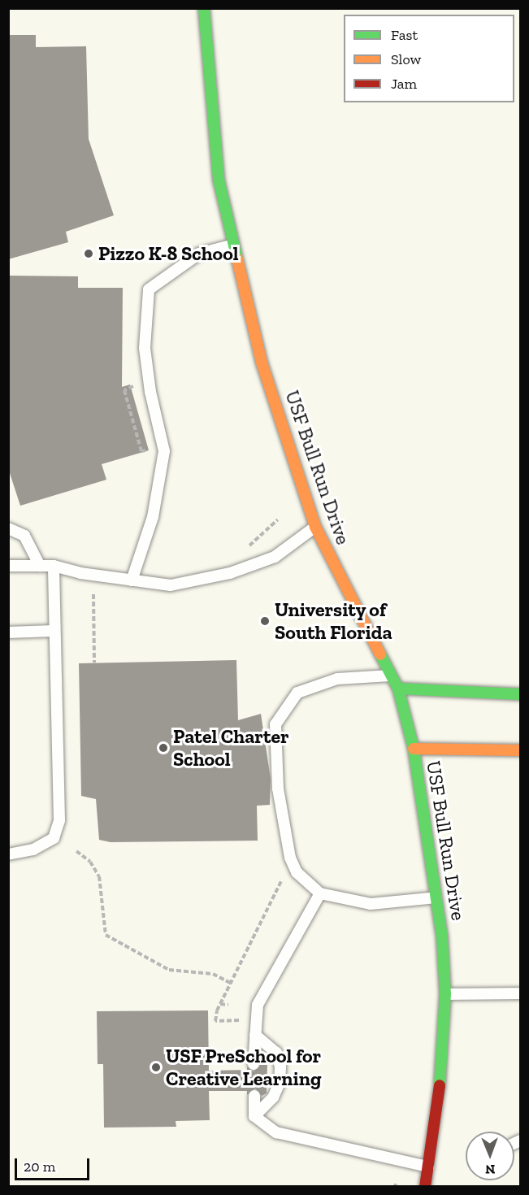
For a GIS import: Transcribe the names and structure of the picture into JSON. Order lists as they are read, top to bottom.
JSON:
{
  "streets": {
    "street": ["USF Bull Run Drive"]
  },
  "places": [
    "Pizzo K-8 School",
    "University of South Florida",
    "Patel Charter School",
    "USF PreSchool for Creative Learning"
  ],
  "legend": ["Fast", "Slow", "Jam"],
  "scale_bar": "20 m",
  "north": "bottom"
}
